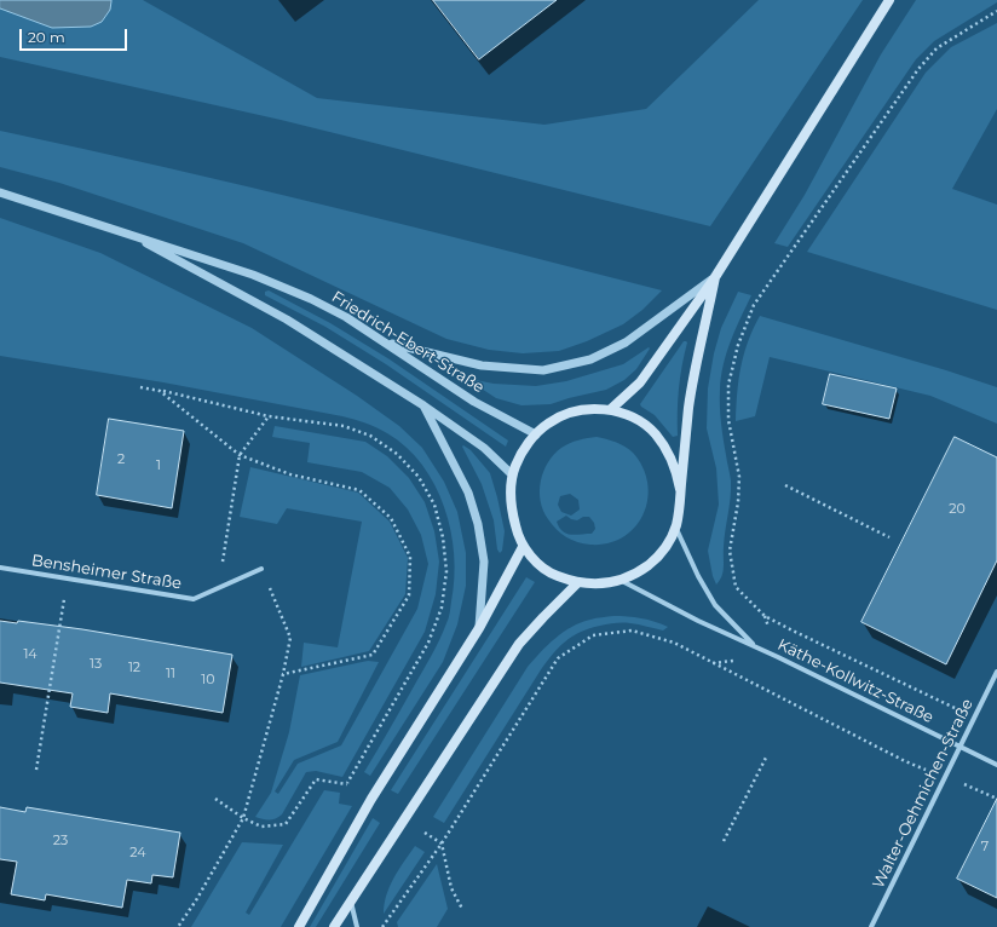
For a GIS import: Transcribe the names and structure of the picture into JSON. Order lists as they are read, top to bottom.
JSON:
{
  "streets": {
    "street": [
      "Friedrich-Ebert-Straße",
      "Bensheimer Straße",
      "Käthe-Kollwitz-Straße",
      "Walter-Oehmichen-Straße"
    ]
  },
  "crossings": [
    ["Friedrich-Ebert-Straße", "Käthe-Kollwitz-Straße"],
    ["Käthe-Kollwitz-Straße", "Walter-Oehmichen-Straße"]
  ],
  "house_numbers": [
    "2",
    "1",
    "20",
    "14",
    "13",
    "12",
    "11",
    "10",
    "23",
    "7",
    "24"
  ],
  "scale_bar": "20 m"
}
